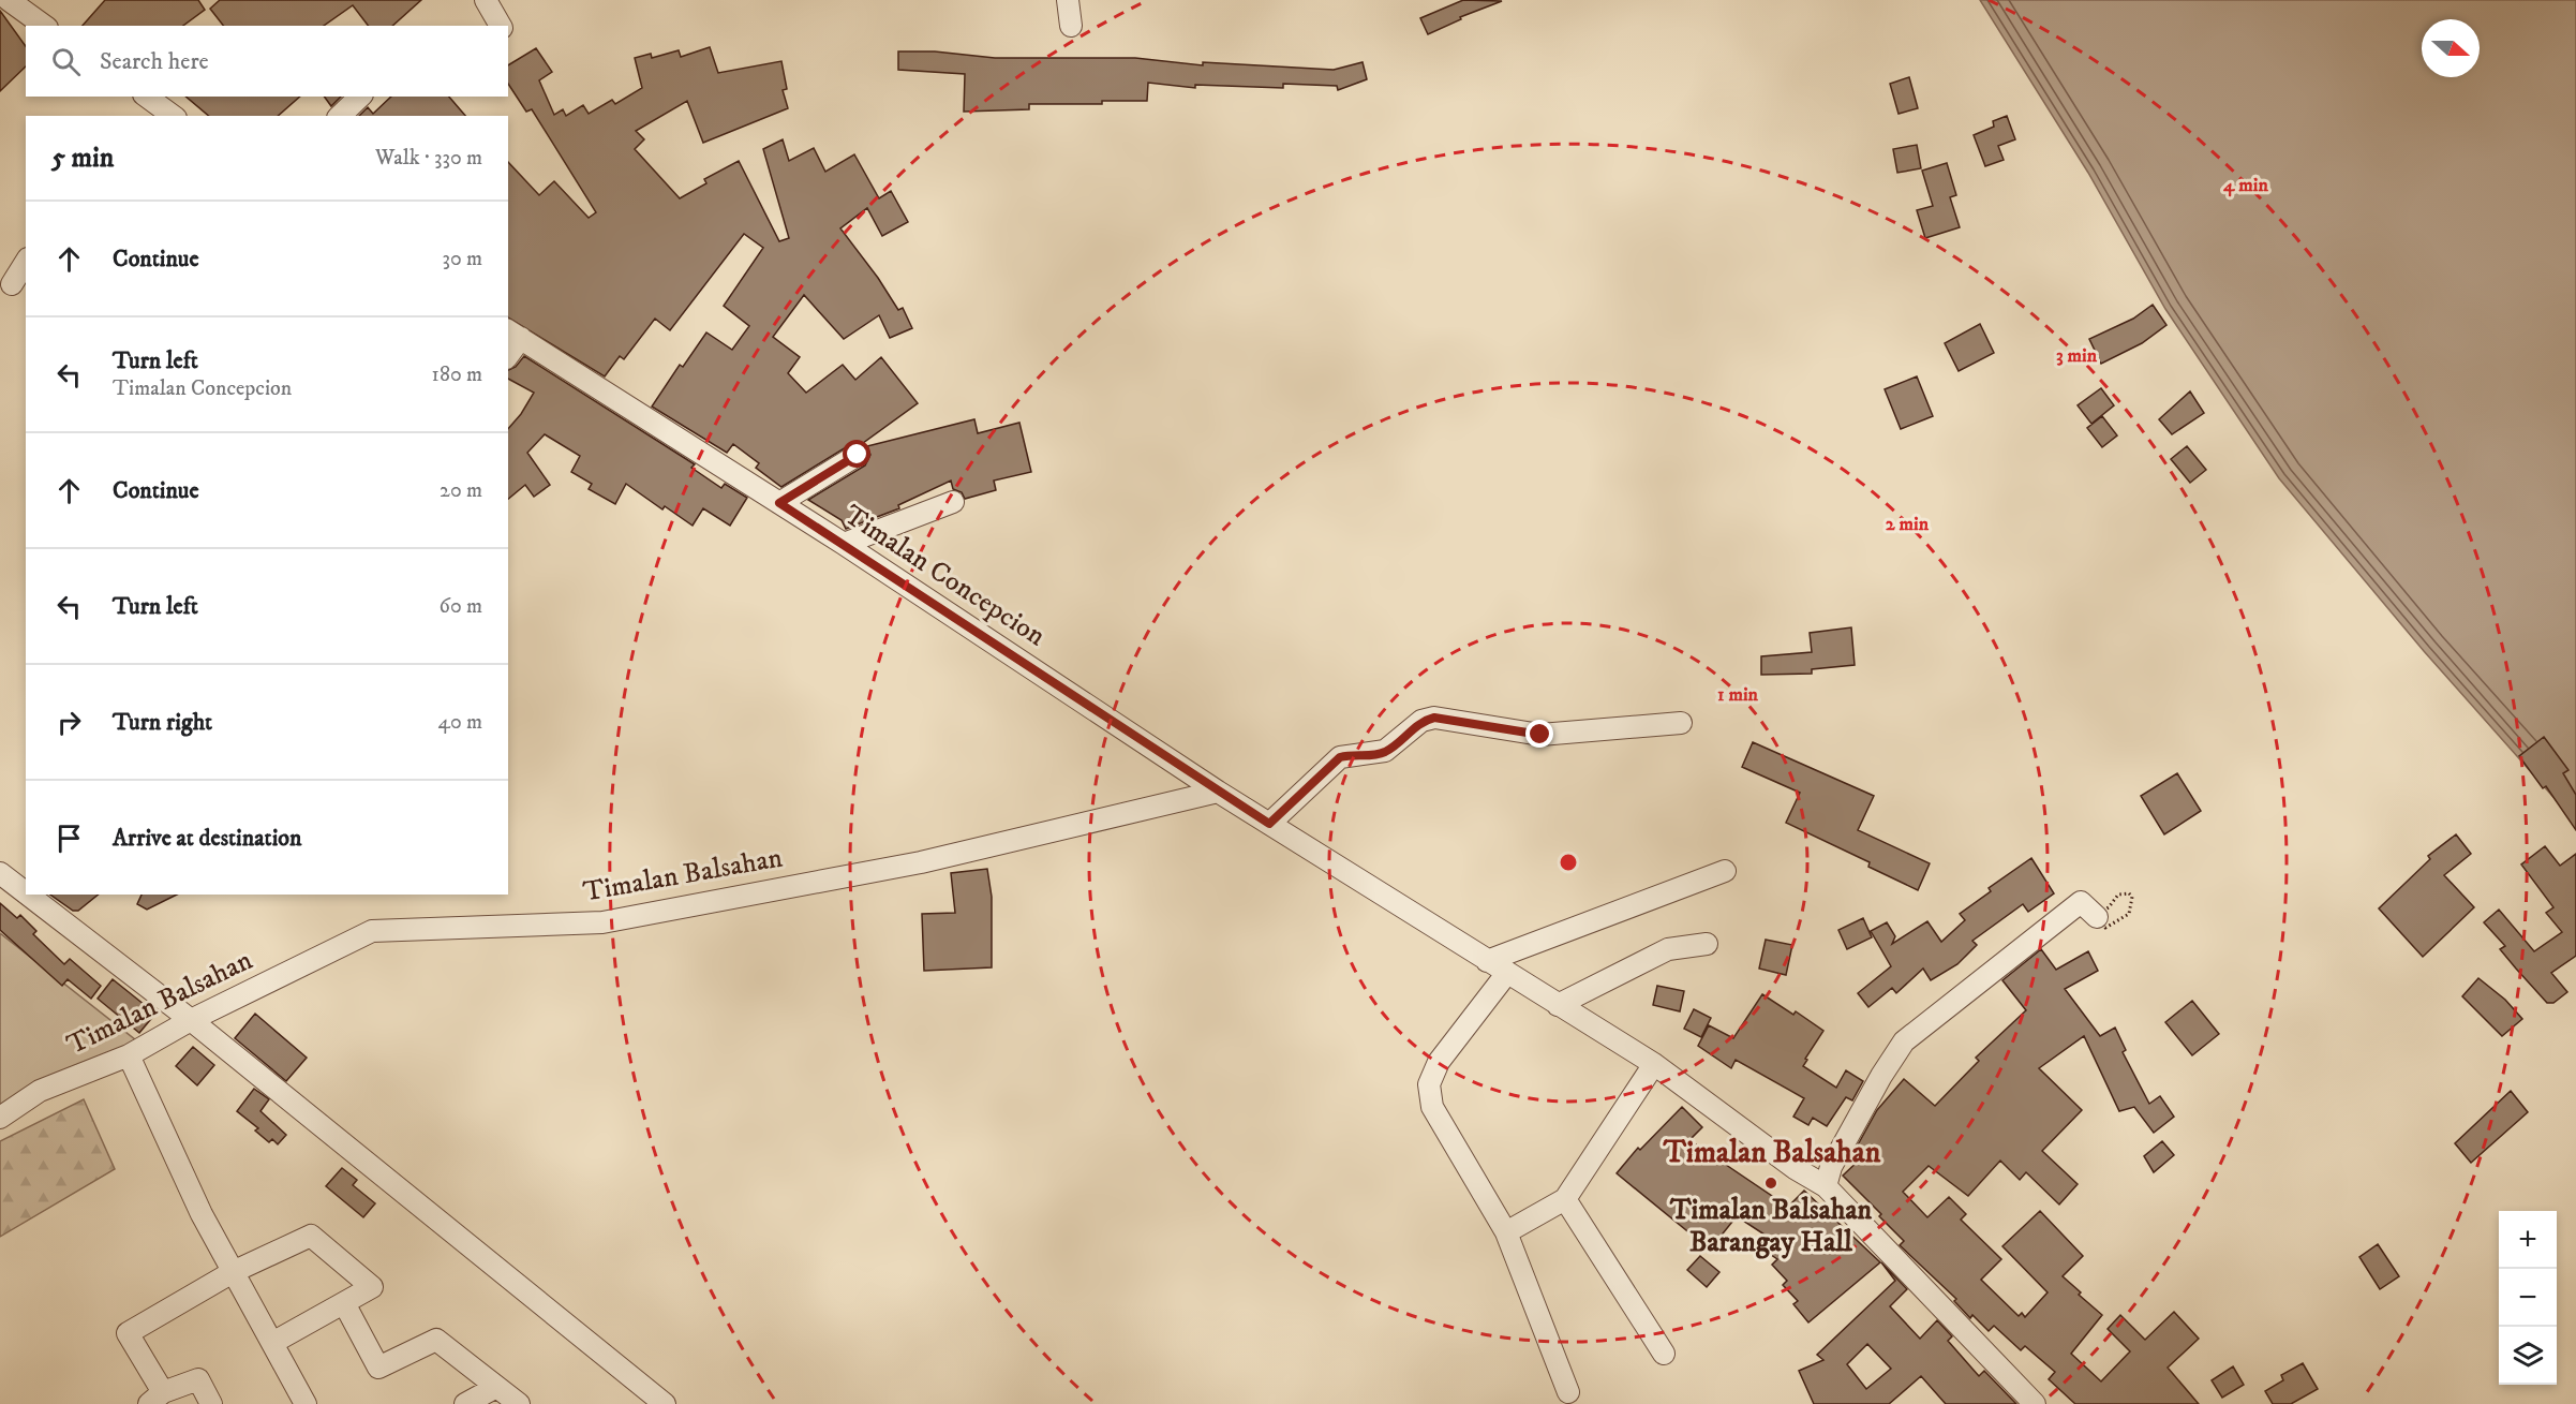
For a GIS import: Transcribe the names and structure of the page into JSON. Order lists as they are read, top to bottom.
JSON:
{
  "streets": {
    "street": ["Timalan Concepcion", "Timalan Balsahan"]
  },
  "crossings": [
    ["Timalan Concepcion", "Timalan Balsahan"]
  ],
  "districts": ["Timalan Balsahan"],
  "places": ["Timalan Balsahan Barangay Hall"],
  "north": "right",
  "page": {
    "search": "Search here",
    "heading": ["5 min", "Walk · 330 m"],
    "list": [
      ["Continue", "30 m"],
      ["Turn left", "Timalan Concepcion", "180 m"],
      ["Continue", "20 m"],
      ["Turn left", "60 m"],
      ["Turn right", "40 m"],
      "Arrive at destination"
    ],
    "map_buttons": ["+", "−"]
  },
  "rings": [
    "4 min",
    "3 min",
    "2 min",
    "1 min"
  ]
}
